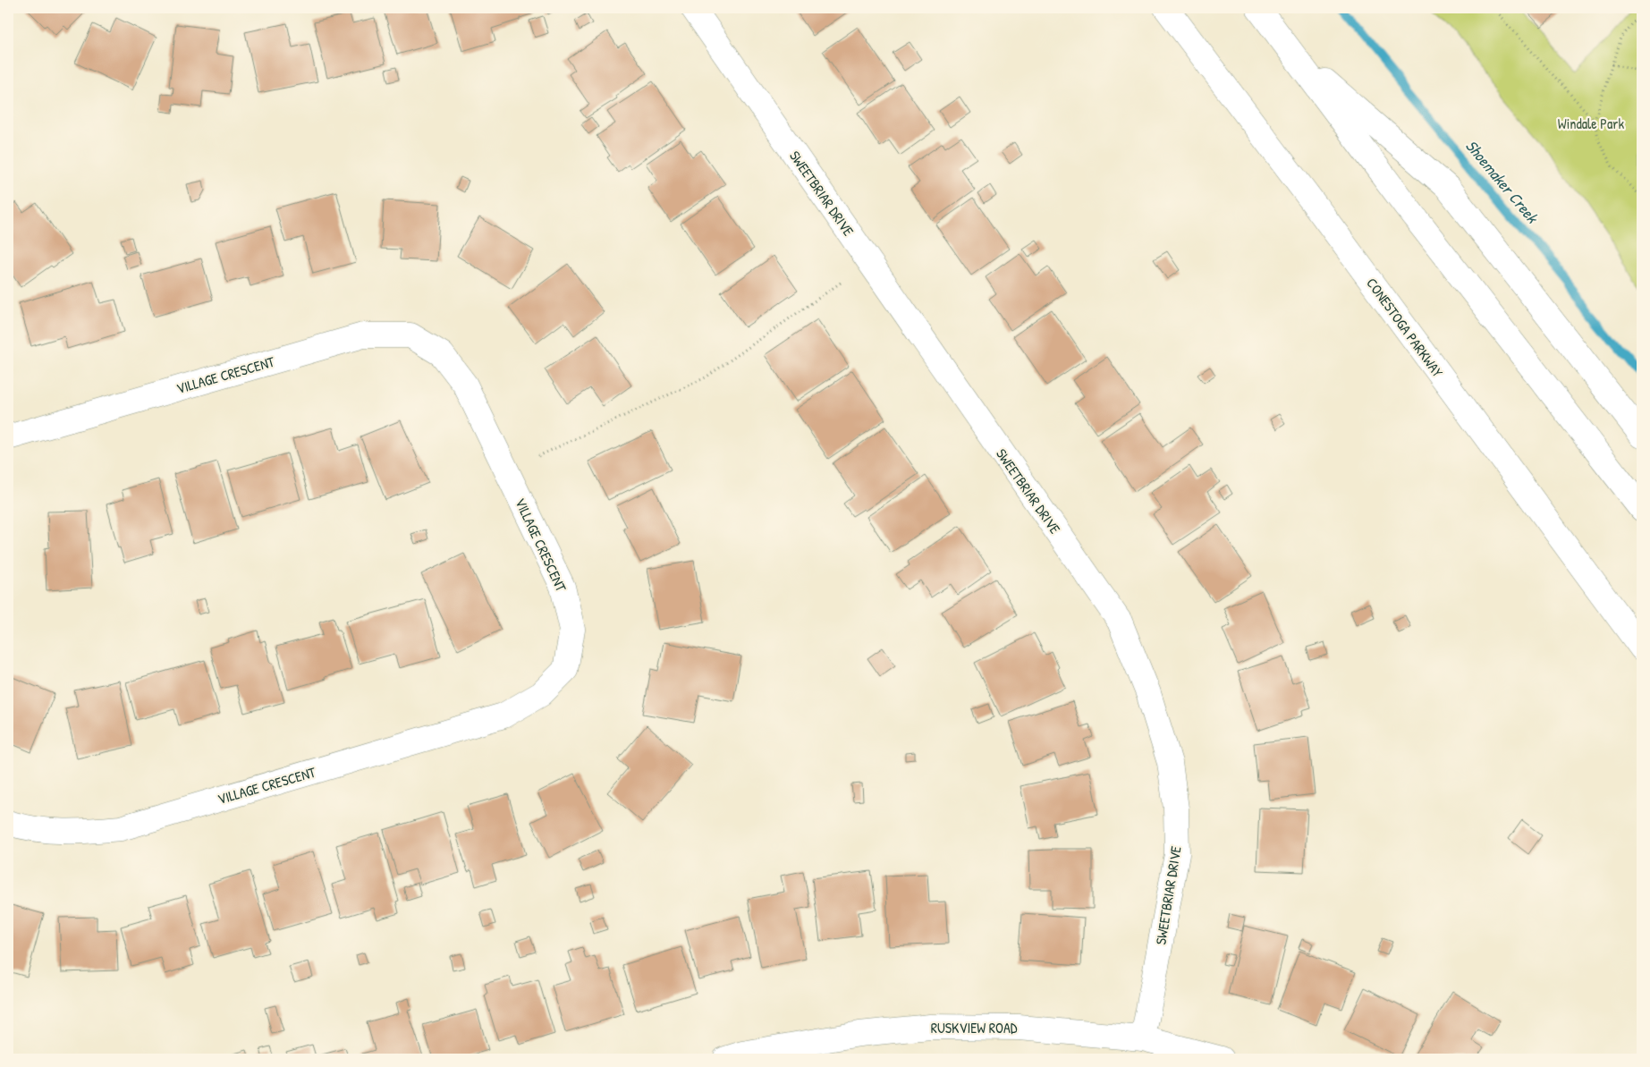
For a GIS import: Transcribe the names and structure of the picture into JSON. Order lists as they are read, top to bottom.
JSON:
{
  "streets": {
    "main road": [
      "SWEETBRIAR DRIVE",
      "CONESTOGA PARKWAY",
      "VILLAGE CRESCENT",
      "RUSKVIEW ROAD"
    ]
  },
  "crossings": [
    ["SWEETBRIAR DRIVE", "RUSKVIEW ROAD"]
  ],
  "water": ["Shoemaker Creek"],
  "parks": ["Windale Park"]
}
